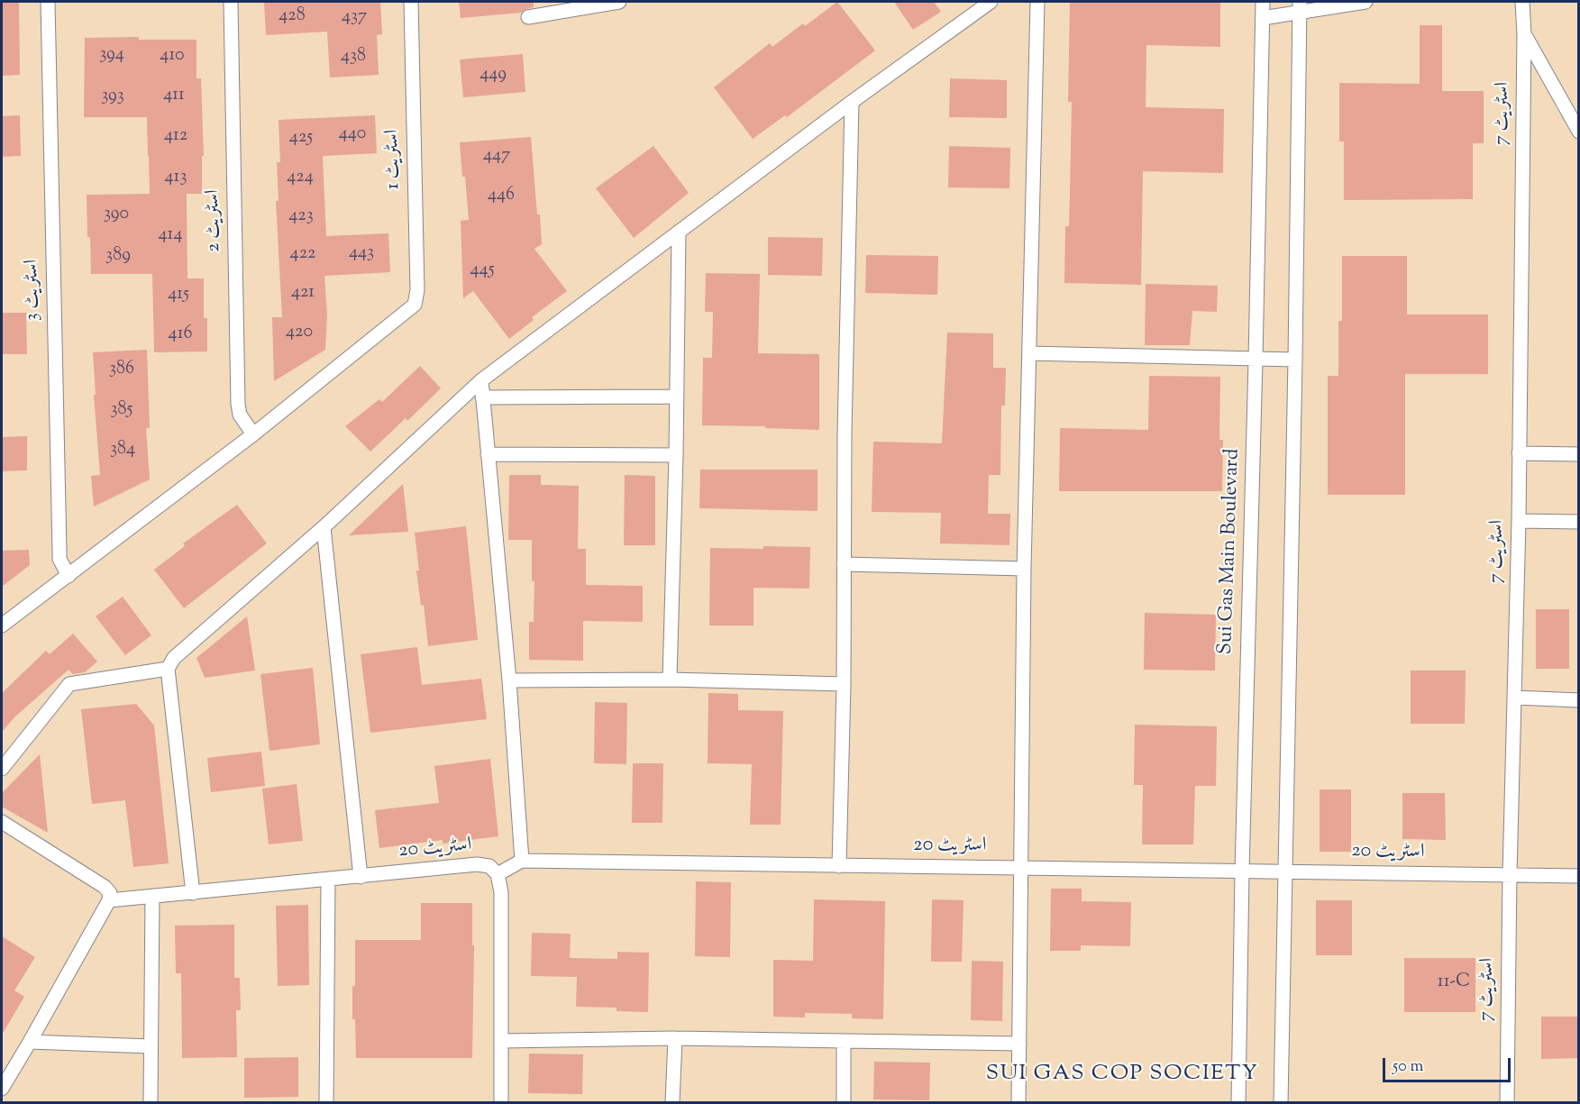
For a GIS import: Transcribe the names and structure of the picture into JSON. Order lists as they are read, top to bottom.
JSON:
{
  "streets": {
    "street": [
      "اسٹریٹ 7",
      "اسٹریٹ 1",
      "اسٹریٹ 2",
      "اسٹریٹ 3",
      "Sui Gas Main Boulevard",
      "اسٹریٹ 20"
    ]
  },
  "crossings": [
    ["اسٹریٹ 7", "اسٹریٹ 20"],
    ["اسٹریٹ 1", "اسٹریٹ 2"],
    ["Sui Gas Main Boulevard", "اسٹریٹ 20"]
  ],
  "districts": ["SUI GAS COP SOCIETY"],
  "house_numbers": [
    "428",
    "437",
    "394",
    "410",
    "438",
    "449",
    "411",
    "393",
    "440",
    "412",
    "425",
    "447",
    "413",
    "424",
    "446",
    "390",
    "423",
    "414",
    "443",
    "422",
    "389",
    "445",
    "421",
    "415",
    "420",
    "416",
    "386",
    "385",
    "384",
    "11-C"
  ],
  "scale_bar": "50 m"
}
